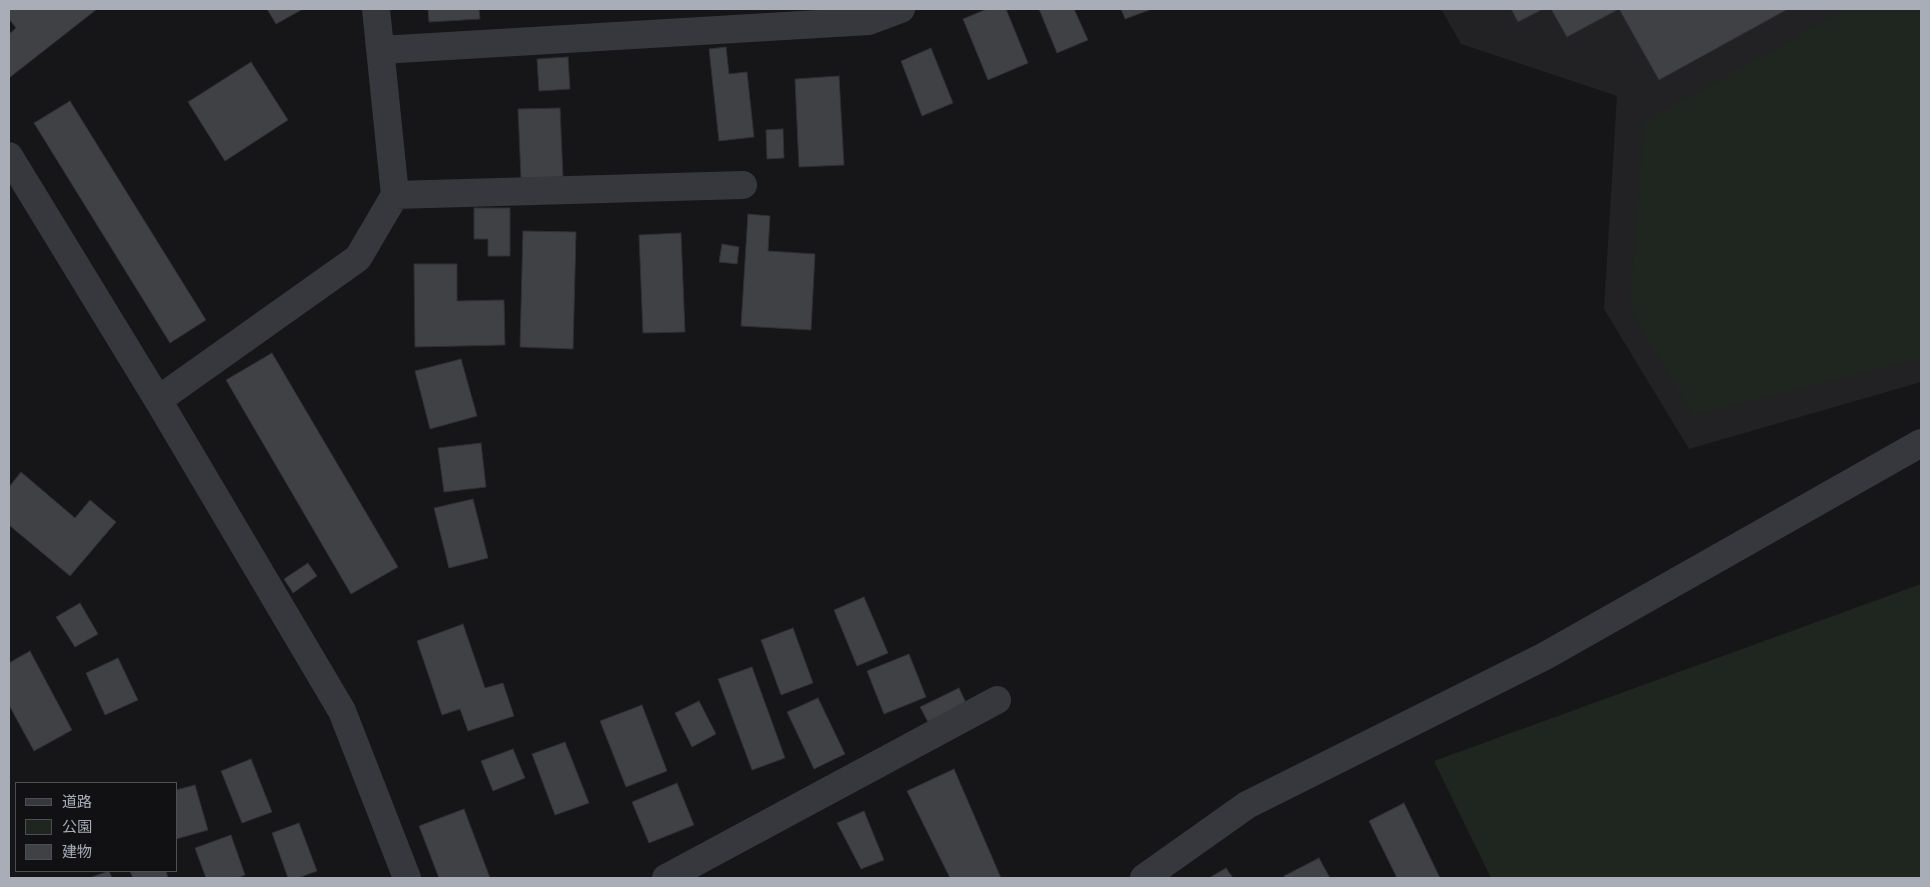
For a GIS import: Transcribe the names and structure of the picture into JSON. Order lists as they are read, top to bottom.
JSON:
{
  "legend": ["道路", "公園", "建物"]
}
